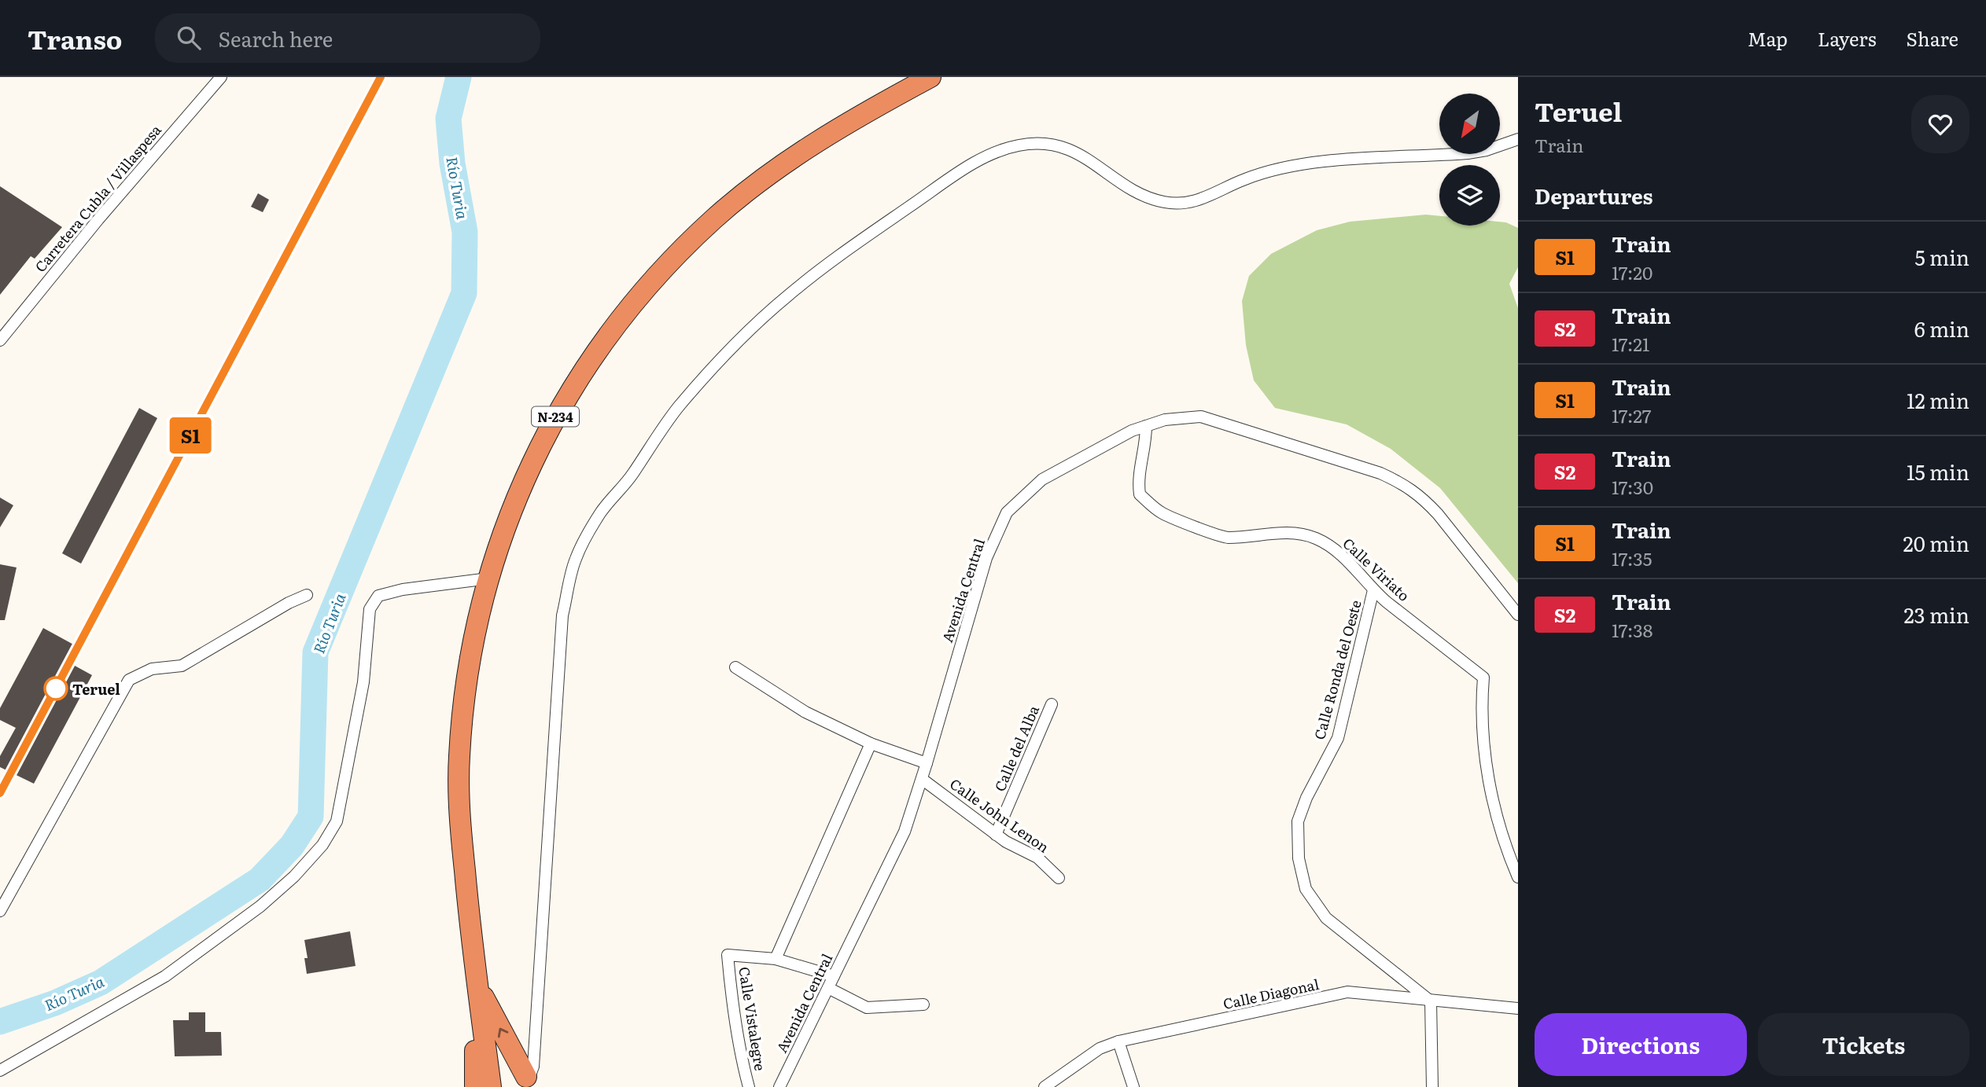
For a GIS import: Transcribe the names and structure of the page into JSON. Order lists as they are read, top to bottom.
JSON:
{
  "streets": {
    "highway": ["N-234"],
    "street": [
      "Carretera Cubla / Villaspesa",
      "Calle Viriato",
      "Avenida Central",
      "Calle Ronda del Oeste",
      "Calle del Alba",
      "Calle John Lenon",
      "Calle Diagonal",
      "Calle Vistalegre"
    ]
  },
  "crossings": [
    ["Calle Viriato", "Avenida Central"],
    ["Calle Viriato", "Calle Ronda del Oeste"],
    ["Avenida Central", "Calle John Lenon"],
    ["Calle Ronda del Oeste", "Calle Diagonal"],
    ["Calle del Alba", "Calle John Lenon"]
  ],
  "water": ["Río Turia"],
  "places": ["Teruel"],
  "north": "bottom left",
  "page": {
    "header": "Transo",
    "search": "Search here",
    "nav": ["Map", "Layers", "Share"],
    "on_map": "S1",
    "heading": [
      ["Teruel", "Train"],
      "Departures"
    ],
    "list": [
      {
        "mark": "S1",
        "name": "Train",
        "note": "17:20",
        "value": "5 min"
      },
      {
        "mark": "S2",
        "name": "Train",
        "note": "17:21",
        "value": "6 min"
      },
      {
        "mark": "S1",
        "name": "Train",
        "note": "17:27",
        "value": "12 min"
      },
      {
        "mark": "S2",
        "name": "Train",
        "note": "17:30",
        "value": "15 min"
      },
      {
        "mark": "S1",
        "name": "Train",
        "note": "17:35",
        "value": "20 min"
      },
      {
        "mark": "S2",
        "name": "Train",
        "note": "17:38",
        "value": "23 min"
      }
    ],
    "buttons": ["Directions", "Tickets"]
  }
}
